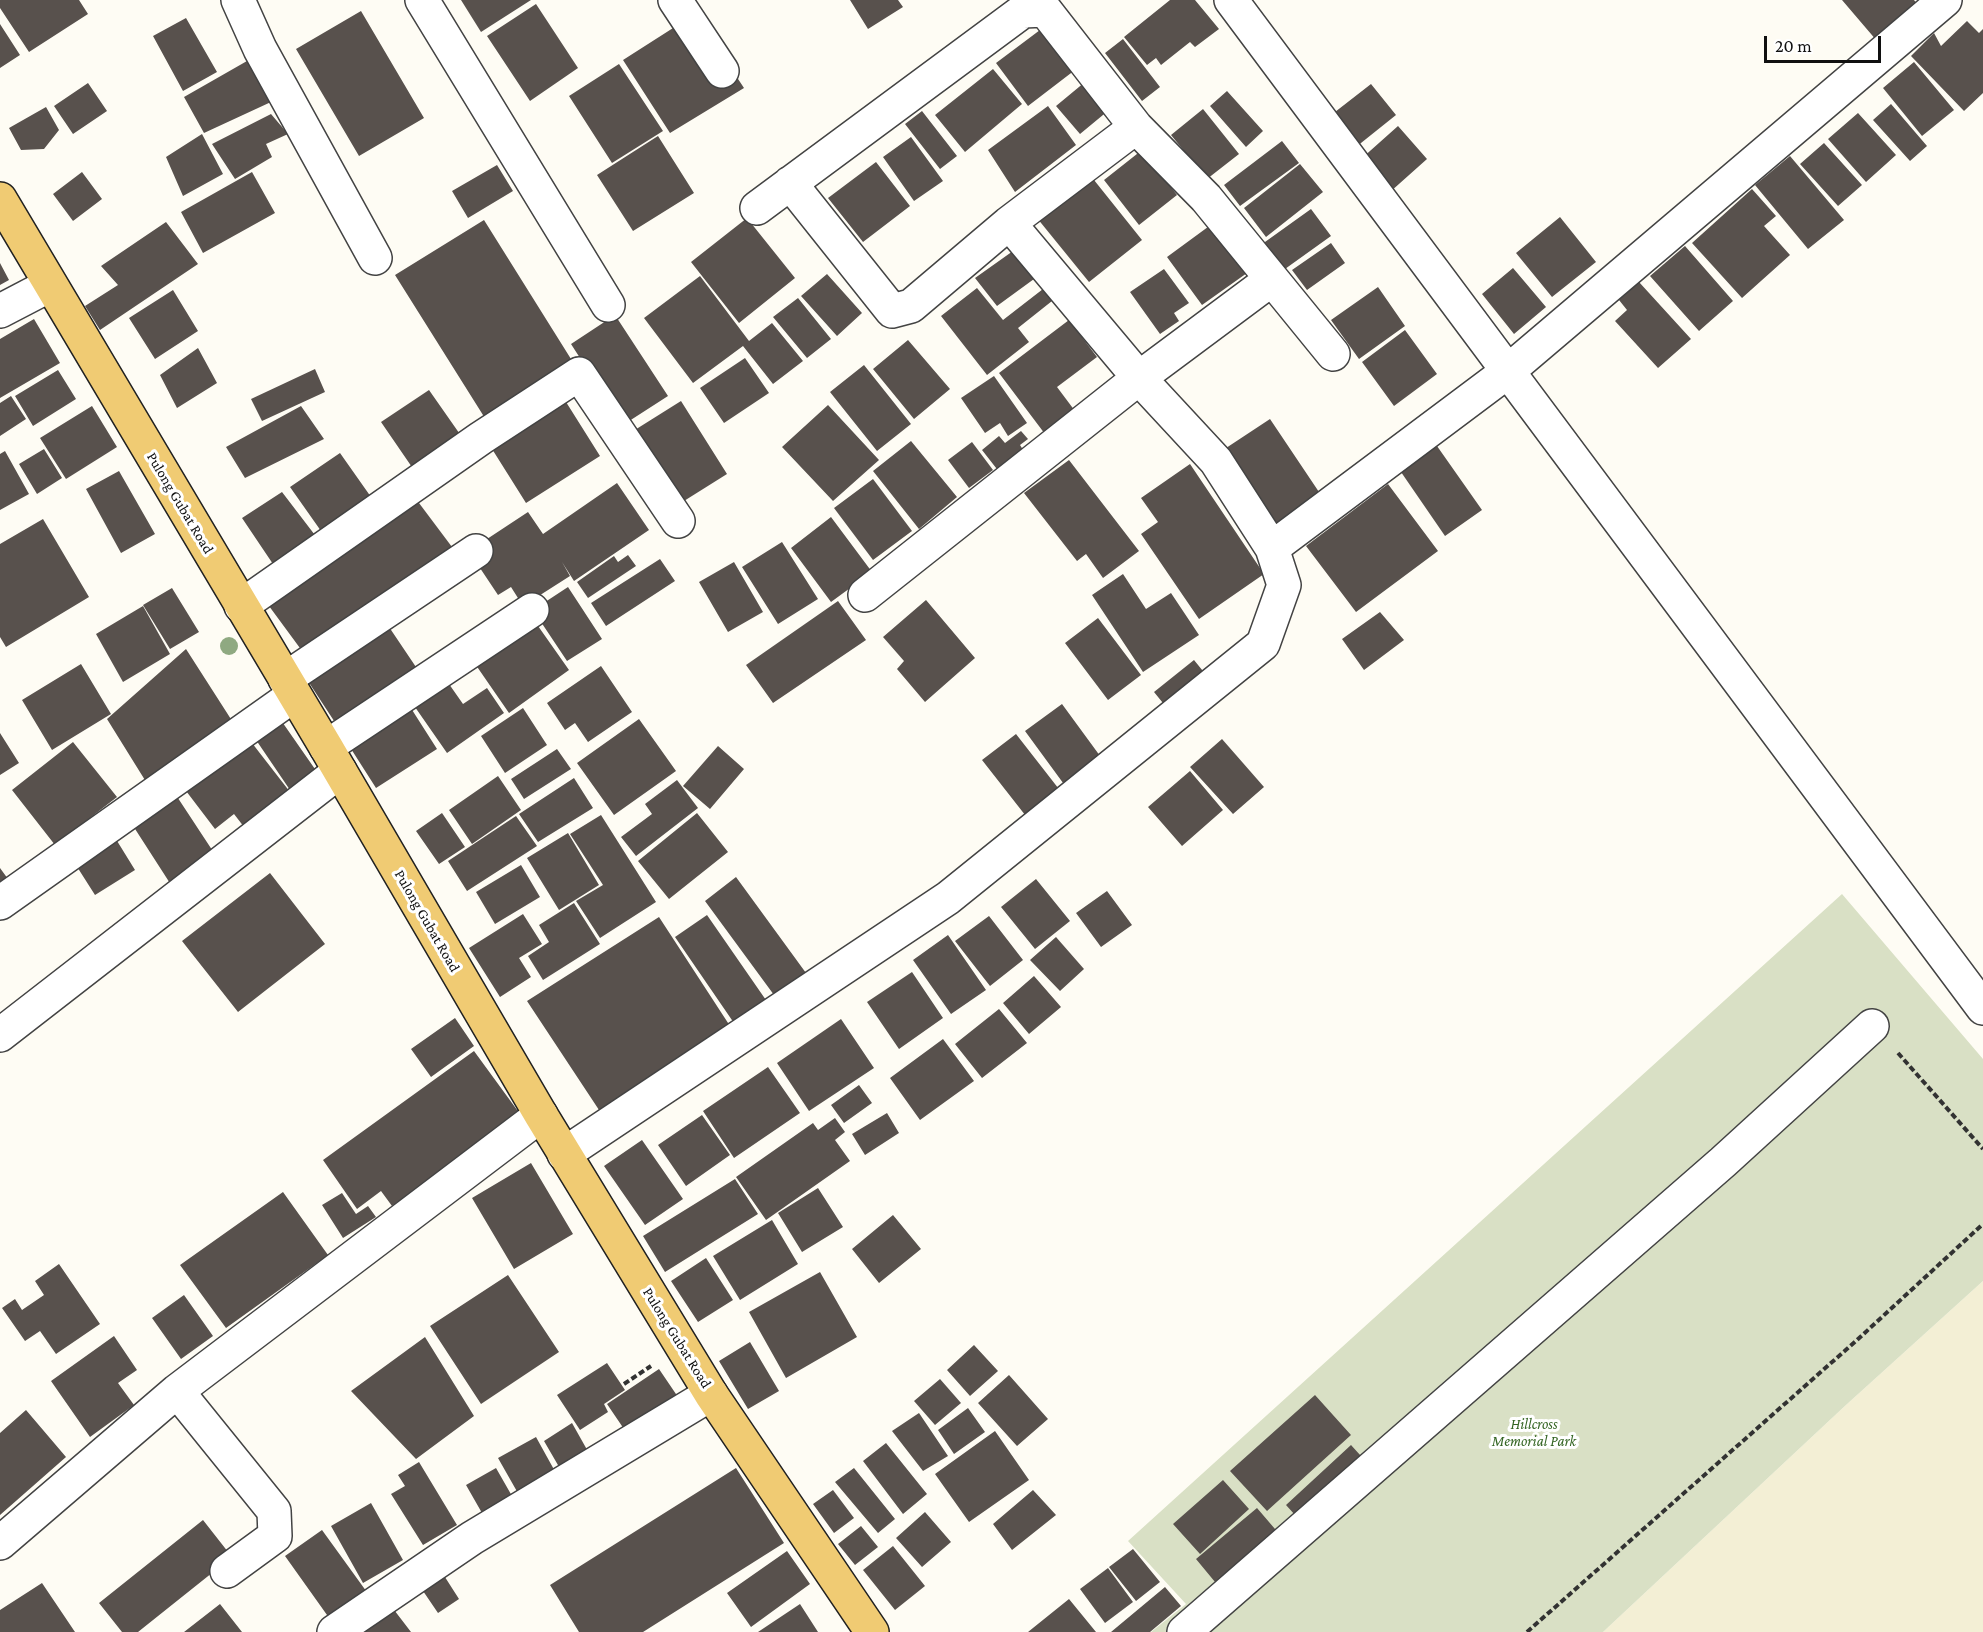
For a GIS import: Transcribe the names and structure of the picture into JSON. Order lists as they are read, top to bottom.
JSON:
{
  "streets": {
    "main road": ["Pulong Gubat Road"]
  },
  "parks": ["Hillcross Memorial Park"],
  "scale_bar": "20 m"
}
